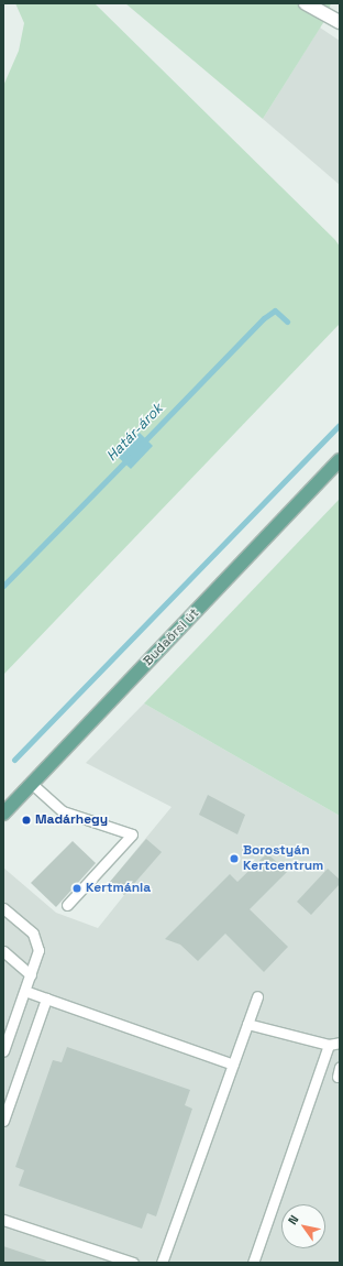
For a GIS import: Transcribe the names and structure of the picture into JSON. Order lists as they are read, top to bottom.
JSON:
{
  "streets": {
    "main road": ["Budaörsi út"]
  },
  "water": ["Határ-árok"],
  "places": ["Madárhegy", "Borostyán Kertcentrum", "Kertmánia"],
  "north": "top left"
}
